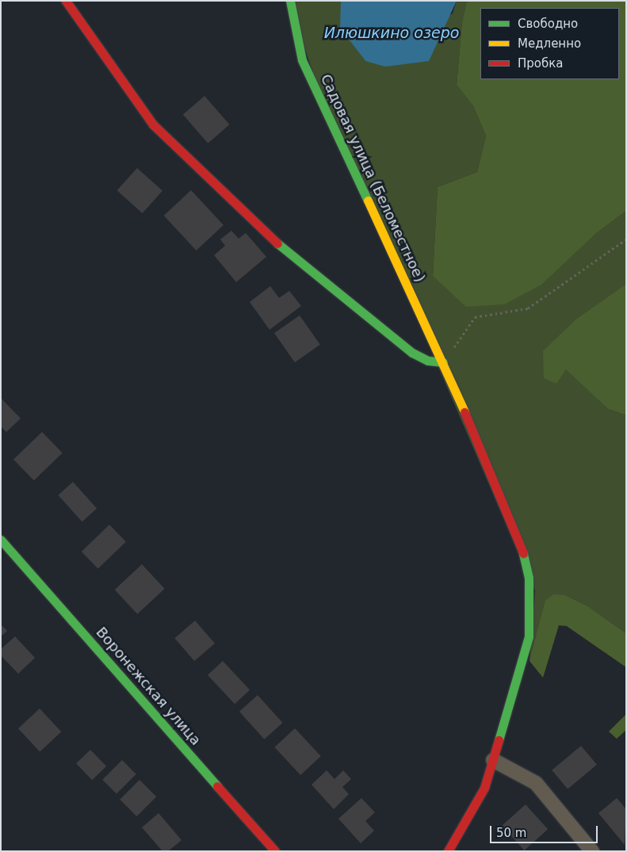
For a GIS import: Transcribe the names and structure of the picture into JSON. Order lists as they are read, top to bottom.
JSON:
{
  "streets": {
    "street": ["Садовая улица (Беломестное)", "Воронежская улица"]
  },
  "water": ["Илюшкино озеро"],
  "legend": ["Свободно", "Медленно", "Пробка"],
  "scale_bar": "50 m"
}
